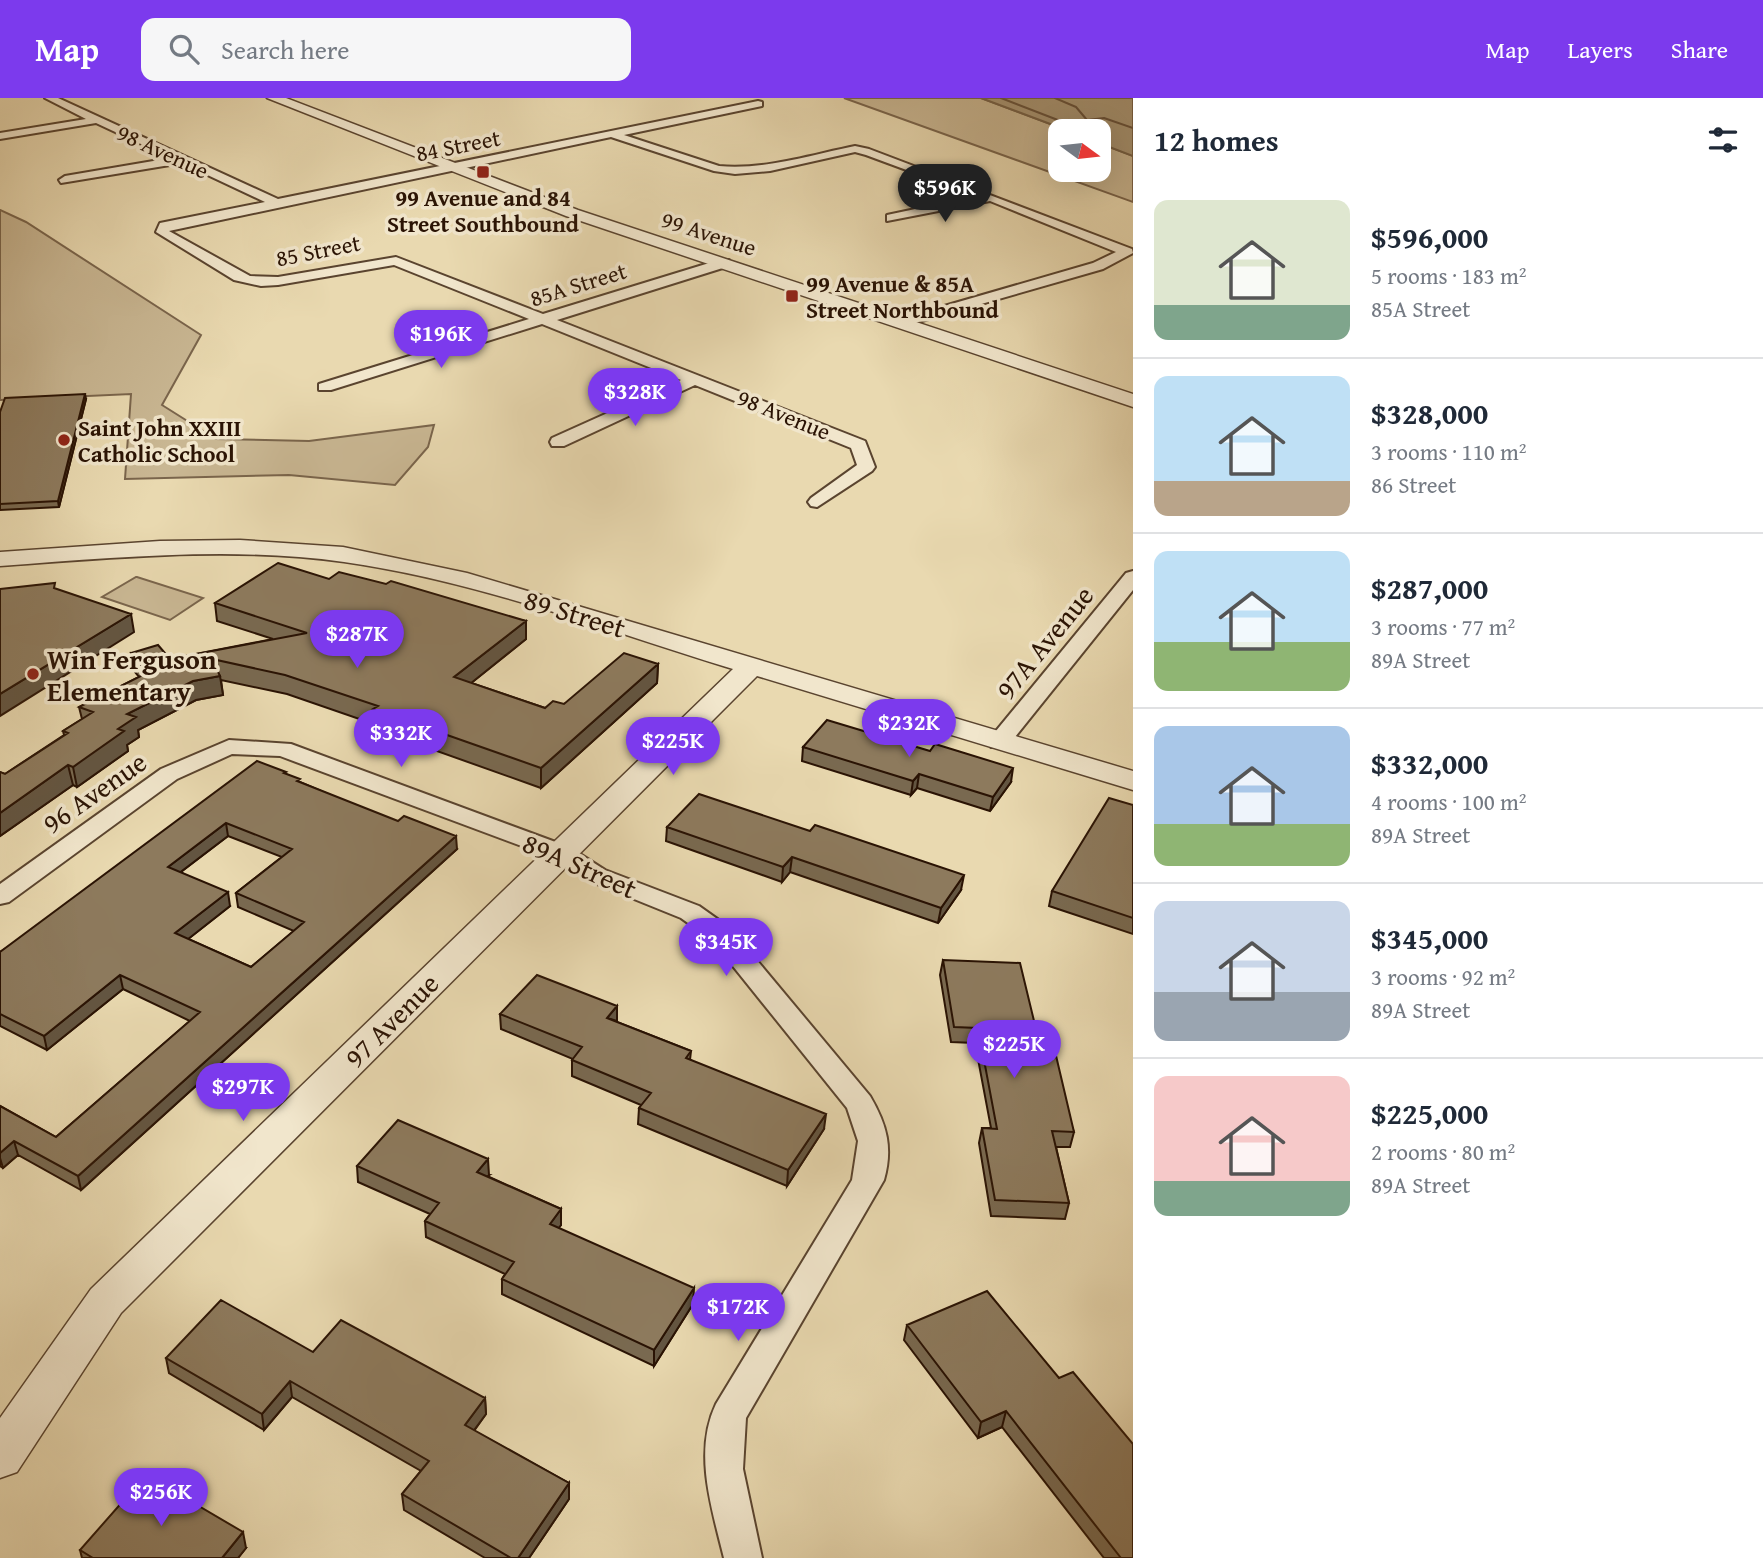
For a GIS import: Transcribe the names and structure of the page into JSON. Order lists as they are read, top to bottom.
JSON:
{
  "streets": {
    "street": [
      "84 Street",
      "98 Avenue",
      "99 Avenue",
      "85 Street",
      "85A Street",
      "89 Street",
      "97A Avenue",
      "96 Avenue",
      "89A Street",
      "97 Avenue"
    ]
  },
  "crossings": [
    ["84 Street", "98 Avenue"],
    ["84 Street", "99 Avenue"],
    ["84 Street", "85 Street"],
    ["98 Avenue", "85 Street"],
    ["98 Avenue", "85A Street"],
    ["99 Avenue", "85A Street"],
    ["89 Street", "97A Avenue"],
    ["89 Street", "97 Avenue"],
    ["96 Avenue", "89A Street"],
    ["89A Street", "97 Avenue"]
  ],
  "places": {
    "transit": ["99 Avenue and 84 Street Southbound", "99 Avenue & 85A Street Northbound"],
    "other": ["Saint John XXIII Catholic School", "Win Ferguson Elementary"]
  },
  "north": "right",
  "page": {
    "header": "Map",
    "search": "Search here",
    "nav": ["Map", "Layers", "Share"],
    "heading": "12 homes",
    "price": [
      "$596K",
      "$196K",
      "$328K",
      "$287K",
      "$232K",
      "$332K",
      "$225K",
      "$345K",
      "$225K",
      "$297K",
      "$172K",
      "$256K"
    ],
    "list": [
      {
        "name": "$596,000",
        "note": "5 rooms · 183 m² · 85A Street"
      },
      {
        "name": "$328,000",
        "note": "3 rooms · 110 m² · 86 Street"
      },
      {
        "name": "$287,000",
        "note": "3 rooms · 77 m² · 89A Street"
      },
      {
        "name": "$332,000",
        "note": "4 rooms · 100 m² · 89A Street"
      },
      {
        "name": "$345,000",
        "note": "3 rooms · 92 m² · 89A Street"
      },
      {
        "name": "$225,000",
        "note": "2 rooms · 80 m² · 89A Street"
      }
    ]
  }
}
